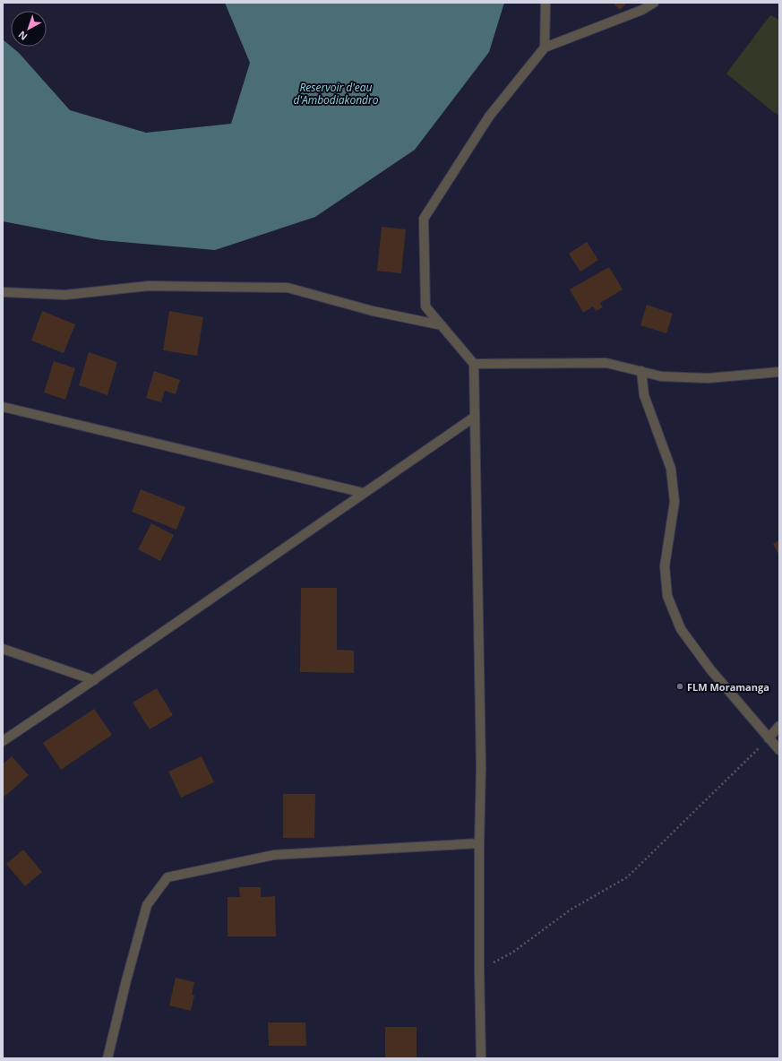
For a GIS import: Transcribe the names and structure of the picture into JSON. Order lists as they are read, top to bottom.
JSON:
{
  "water": ["Reservoir d'eau d'Ambodiakondro"],
  "places": ["FLM Moramanga"],
  "north": "bottom left"
}
